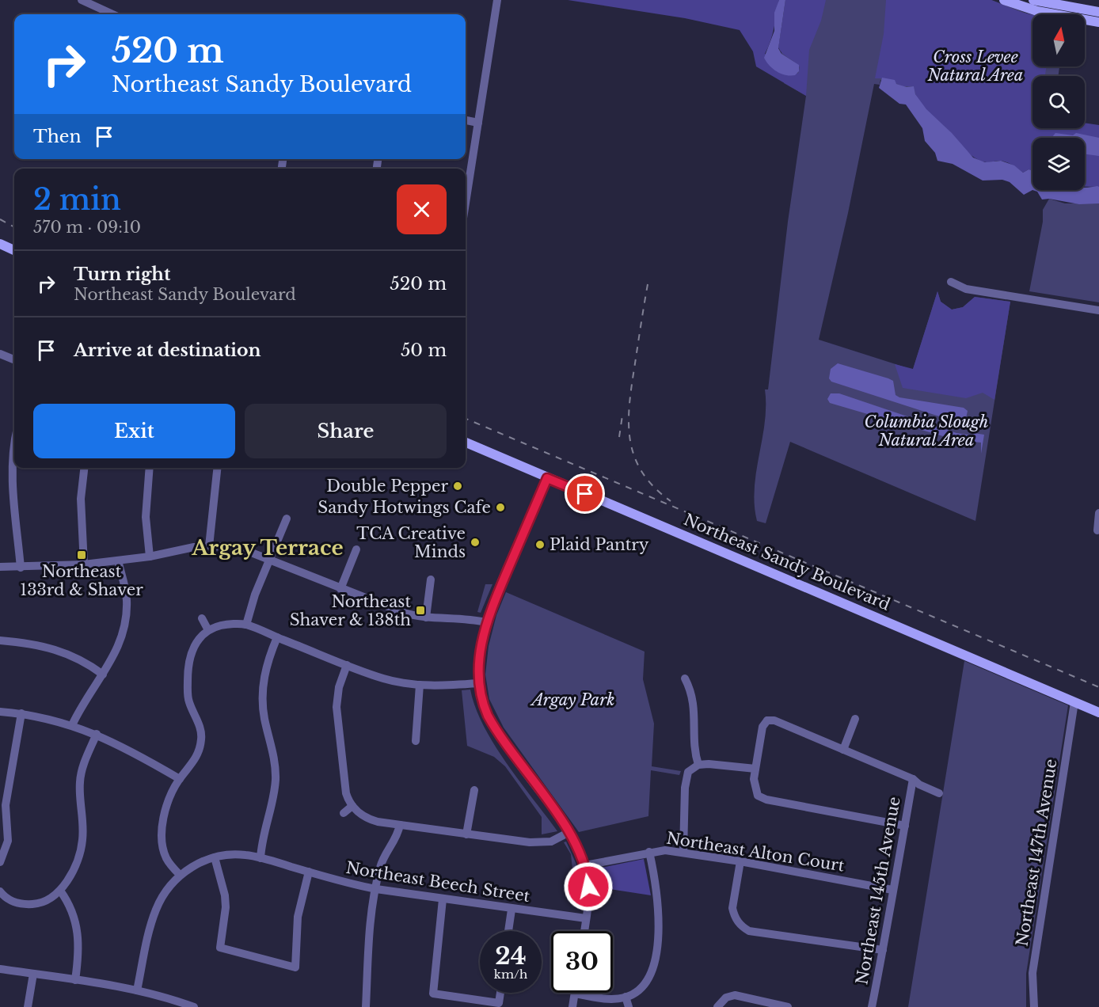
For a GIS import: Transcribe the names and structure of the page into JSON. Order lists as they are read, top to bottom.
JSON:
{
  "streets": {
    "main road": ["Northeast Sandy Boulevard"],
    "street": [
      "Northeast Alton Court",
      "Northeast 147th Avenue",
      "Northeast Beech Street",
      "Northeast 145th Avenue"
    ]
  },
  "crossings": [
    ["Northeast Sandy Boulevard", "Northeast 147th Avenue"],
    ["Northeast Alton Court", "Northeast 145th Avenue"]
  ],
  "districts": ["Argay Terrace"],
  "parks": ["Cross Levee Natural Area", "Columbia Slough Natural Area", "Argay Park"],
  "places": {
    "other": [
      "Double Pepper",
      "Sandy Hotwings Cafe",
      "TCA Creative Minds",
      "Plaid Pantry"
    ],
    "transit": ["Northeast 133rd & Shaver", "Northeast Shaver & 138th"]
  },
  "north": "top",
  "page": {
    "turn": ["520 m", "Northeast Sandy Boulevard"],
    "then": "Then",
    "heading": ["2 min", "570 m · 09:10"],
    "list": [
      {
        "name": "Turn right",
        "note": "Northeast Sandy Boulevard",
        "value": "520 m"
      },
      {
        "name": "Arrive at destination",
        "value": "50 m"
      }
    ],
    "buttons": ["Exit", "Share"],
    "speed": "24 km/h",
    "limit": "30"
  }
}
